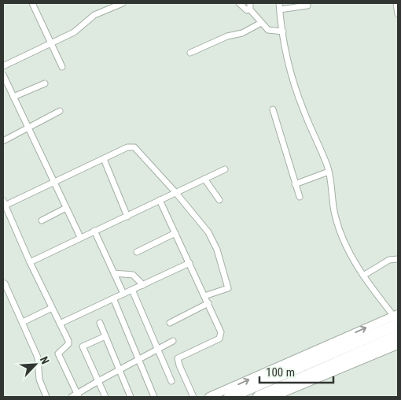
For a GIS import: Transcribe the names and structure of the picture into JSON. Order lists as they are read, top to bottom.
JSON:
{
  "scale_bar": "100 m",
  "north": "top right"
}
